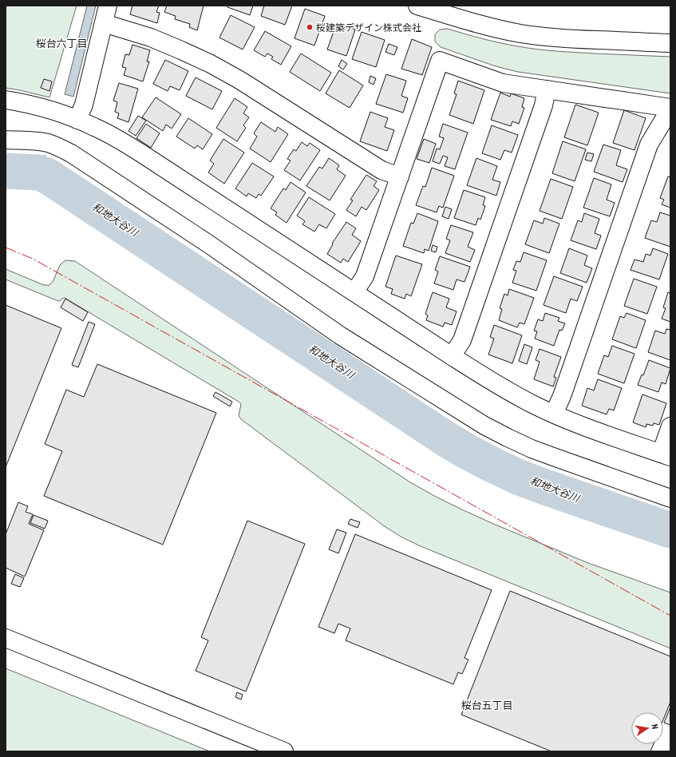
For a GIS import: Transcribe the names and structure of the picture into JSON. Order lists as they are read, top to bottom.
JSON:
{
  "districts": ["桜台六丁目", "桜台五丁目"],
  "water": ["和地大谷川"],
  "places": ["桜建築デザイン株式会社"],
  "north": "right"
}
